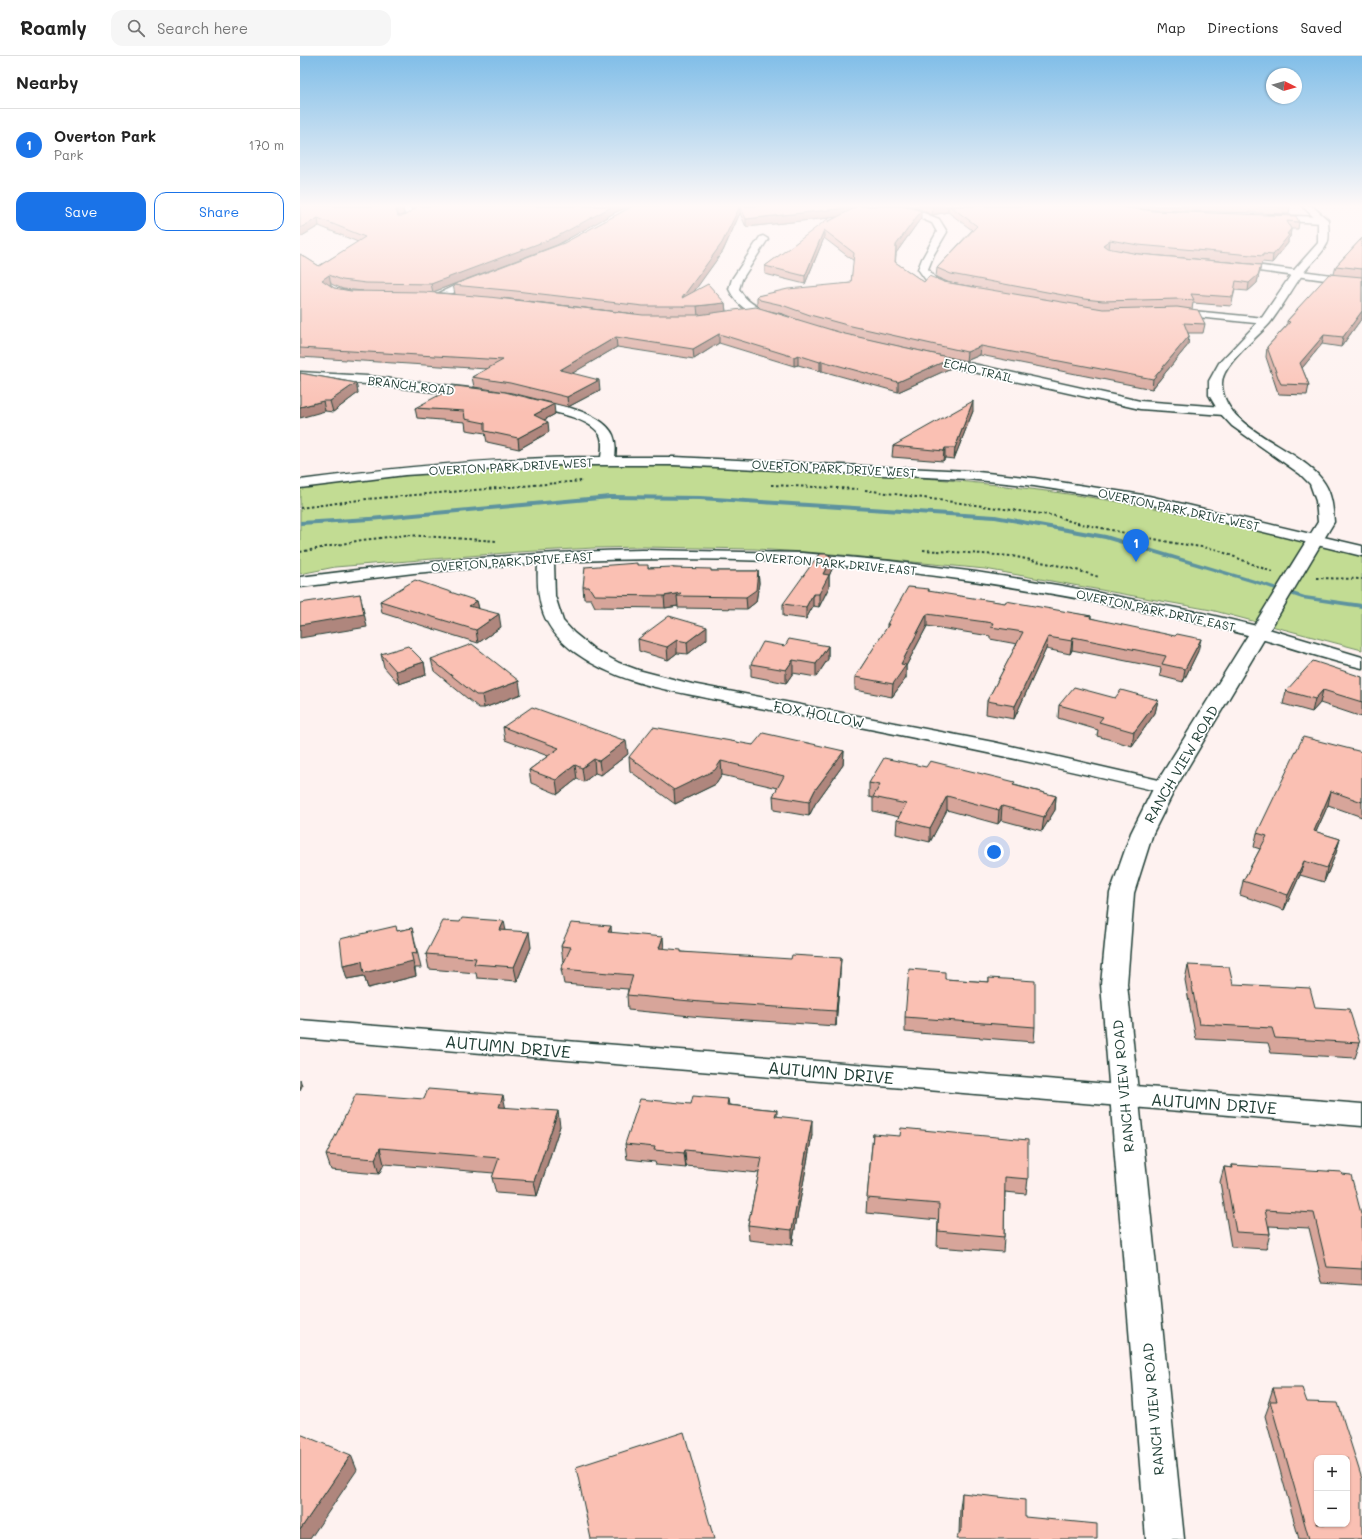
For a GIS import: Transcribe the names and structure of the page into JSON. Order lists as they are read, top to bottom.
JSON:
{
  "streets": {
    "street": [
      "ECHO TRAIL",
      "BRANCH ROAD",
      "OVERTON PARK DRIVE WEST",
      "OVERTON PARK DRIVE EAST",
      "FOX HOLLOW",
      "RANCH VIEW ROAD",
      "AUTUMN DRIVE"
    ]
  },
  "crossings": [
    ["ECHO TRAIL", "RANCH VIEW ROAD"],
    ["OVERTON PARK DRIVE WEST", "RANCH VIEW ROAD"],
    ["OVERTON PARK DRIVE EAST", "FOX HOLLOW"],
    ["OVERTON PARK DRIVE EAST", "RANCH VIEW ROAD"],
    ["FOX HOLLOW", "RANCH VIEW ROAD"],
    ["RANCH VIEW ROAD", "AUTUMN DRIVE"]
  ],
  "north": "right",
  "page": {
    "header": "Roamly",
    "search": "Search here",
    "nav": ["Map", "Directions", "Saved"],
    "heading": "Nearby",
    "list": [
      {
        "mark": "1",
        "name": "Overton Park",
        "note": "Park",
        "value": "170 m"
      }
    ],
    "buttons": ["Save", "Share"],
    "pins": "1",
    "map_buttons": ["+", "−"]
  }
}
